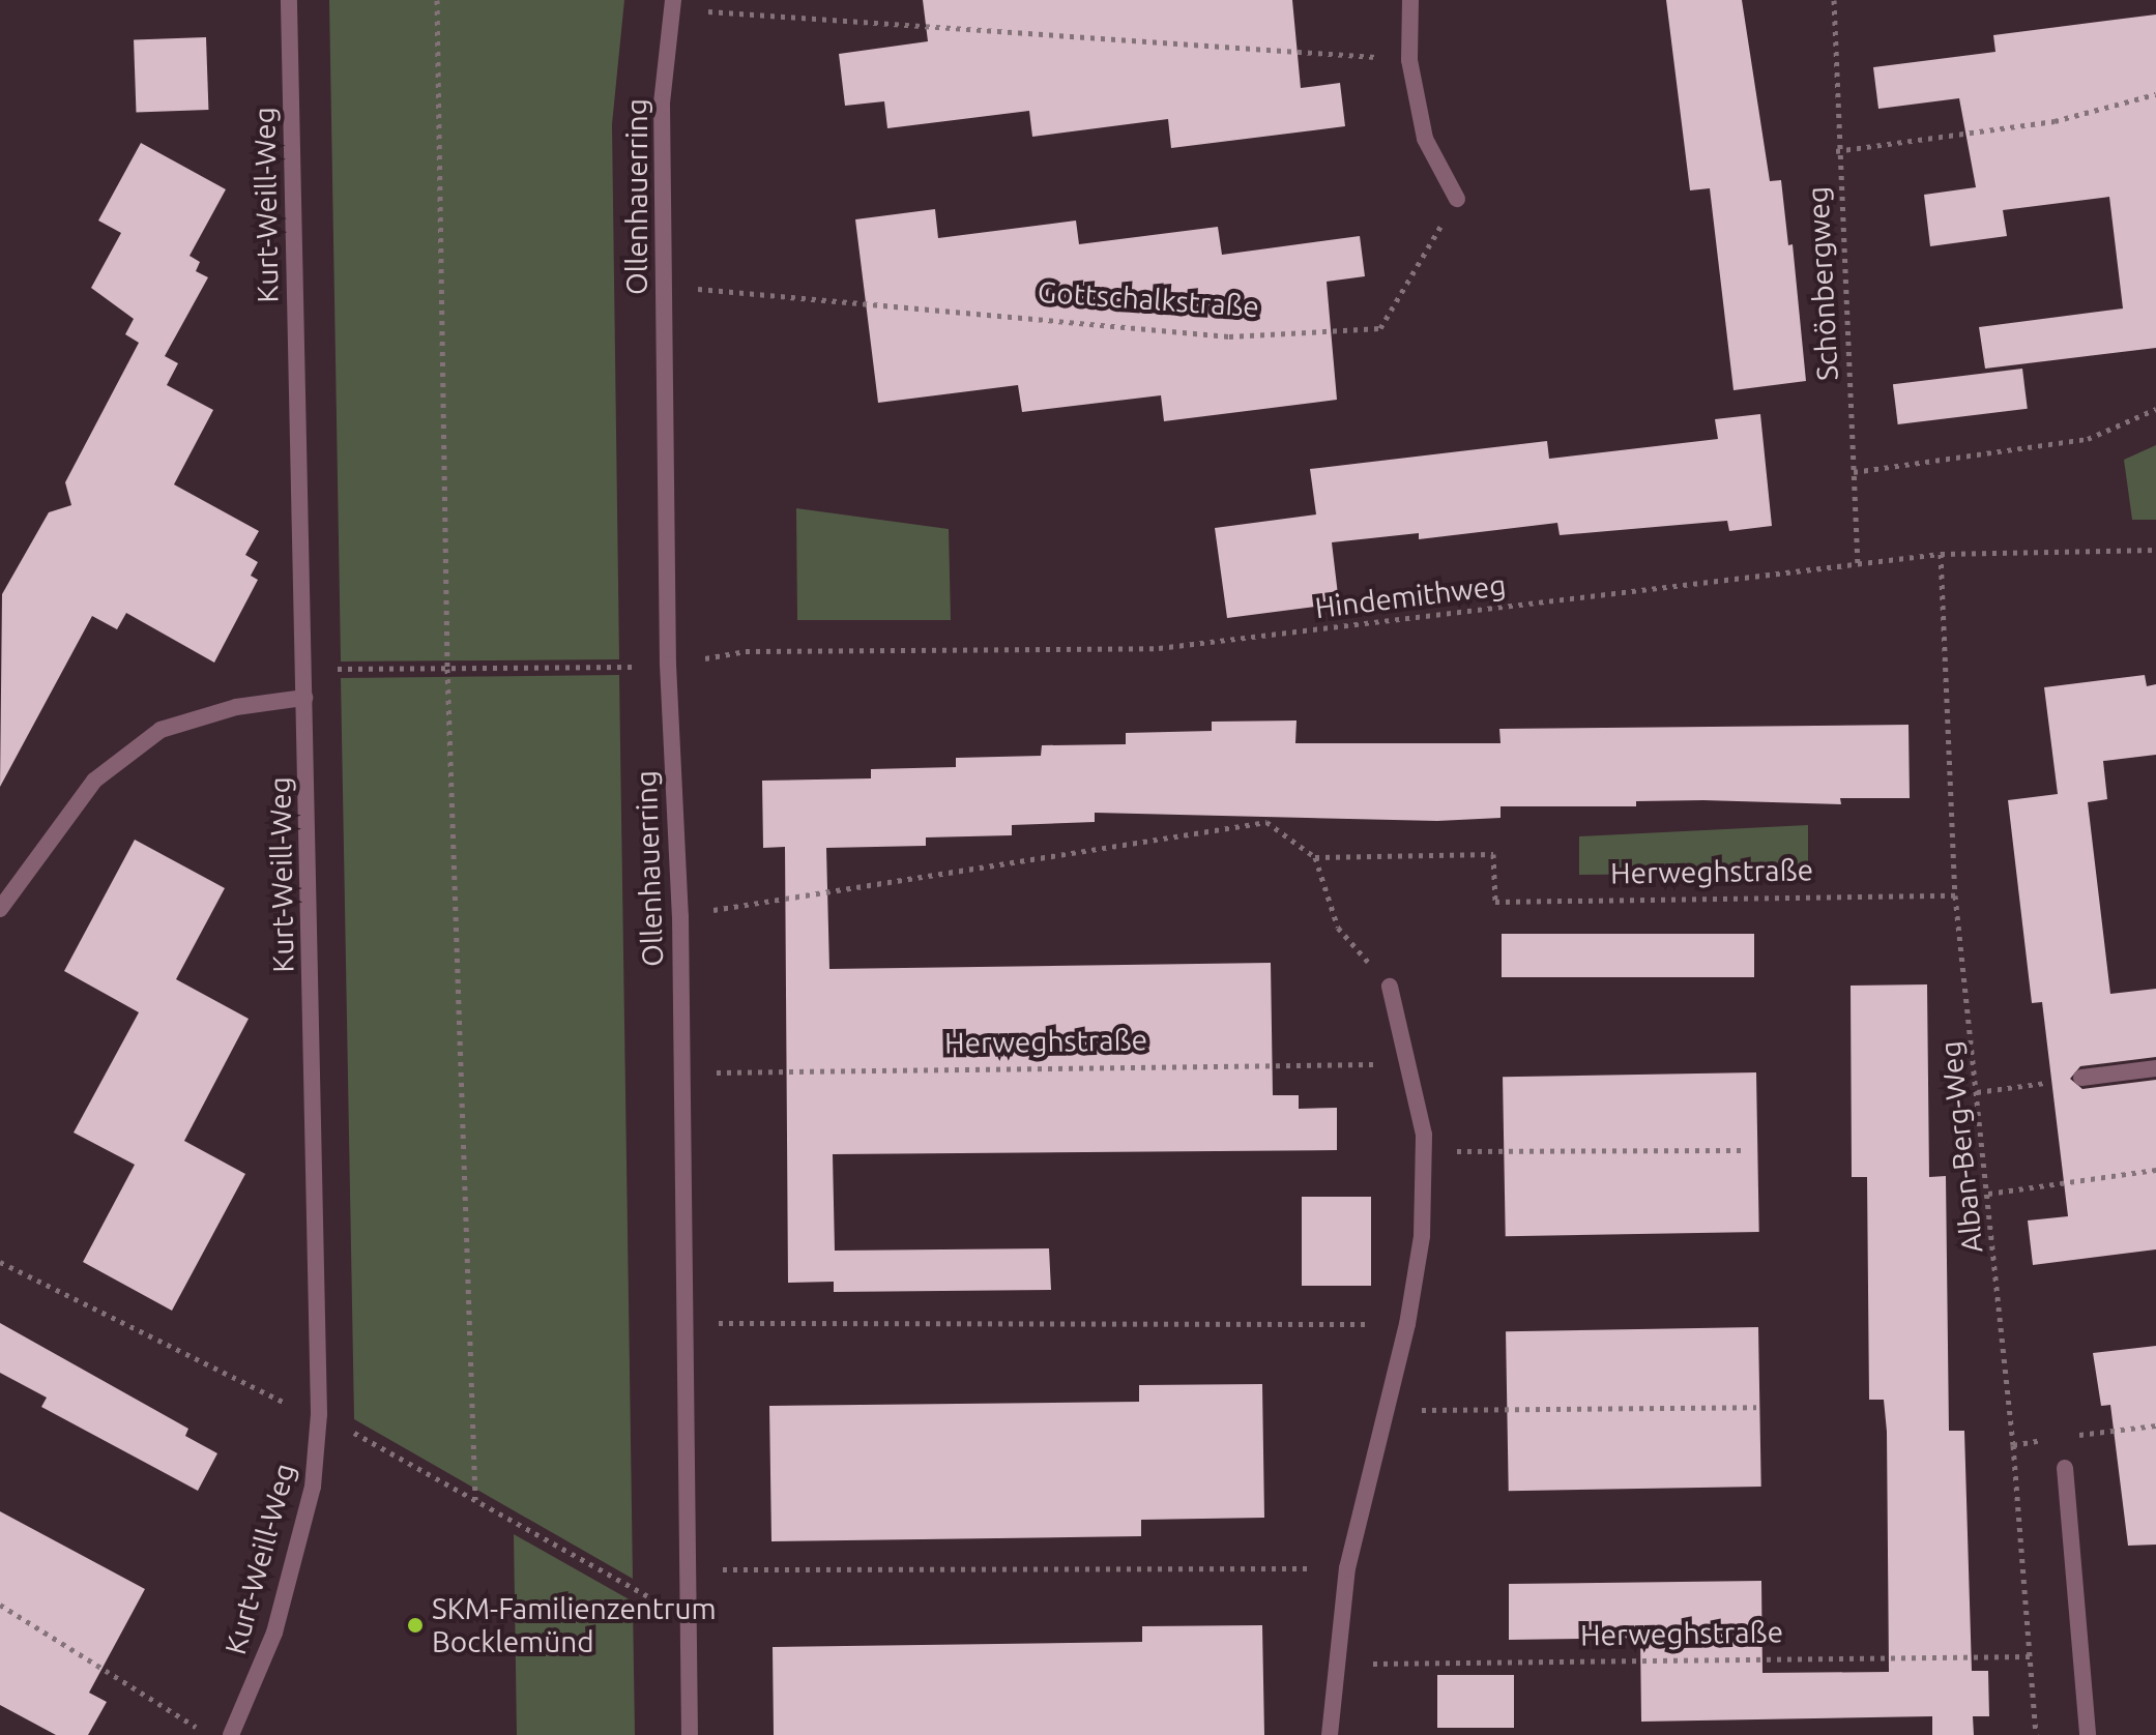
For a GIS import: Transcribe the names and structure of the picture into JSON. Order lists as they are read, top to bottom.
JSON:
{
  "streets": {
    "street": ["Ollenhauerring", "Kurt-Weill-Weg"],
    "path": [
      "Schönbergweg",
      "Gottschalkstraße",
      "Hindemithweg",
      "Herweghstraße",
      "Alban-Berg-Weg"
    ]
  },
  "crossings": [
    ["Ollenhauerring", "Gottschalkstraße"],
    ["Ollenhauerring", "Hindemithweg"],
    ["Ollenhauerring", "Herweghstraße"],
    ["Kurt-Weill-Weg", "Hindemithweg"],
    ["Schönbergweg", "Hindemithweg"],
    ["Hindemithweg", "Alban-Berg-Weg"],
    ["Herweghstraße", "Alban-Berg-Weg"]
  ],
  "places": ["SKM-Familienzentrum Bocklemünd"]
}
